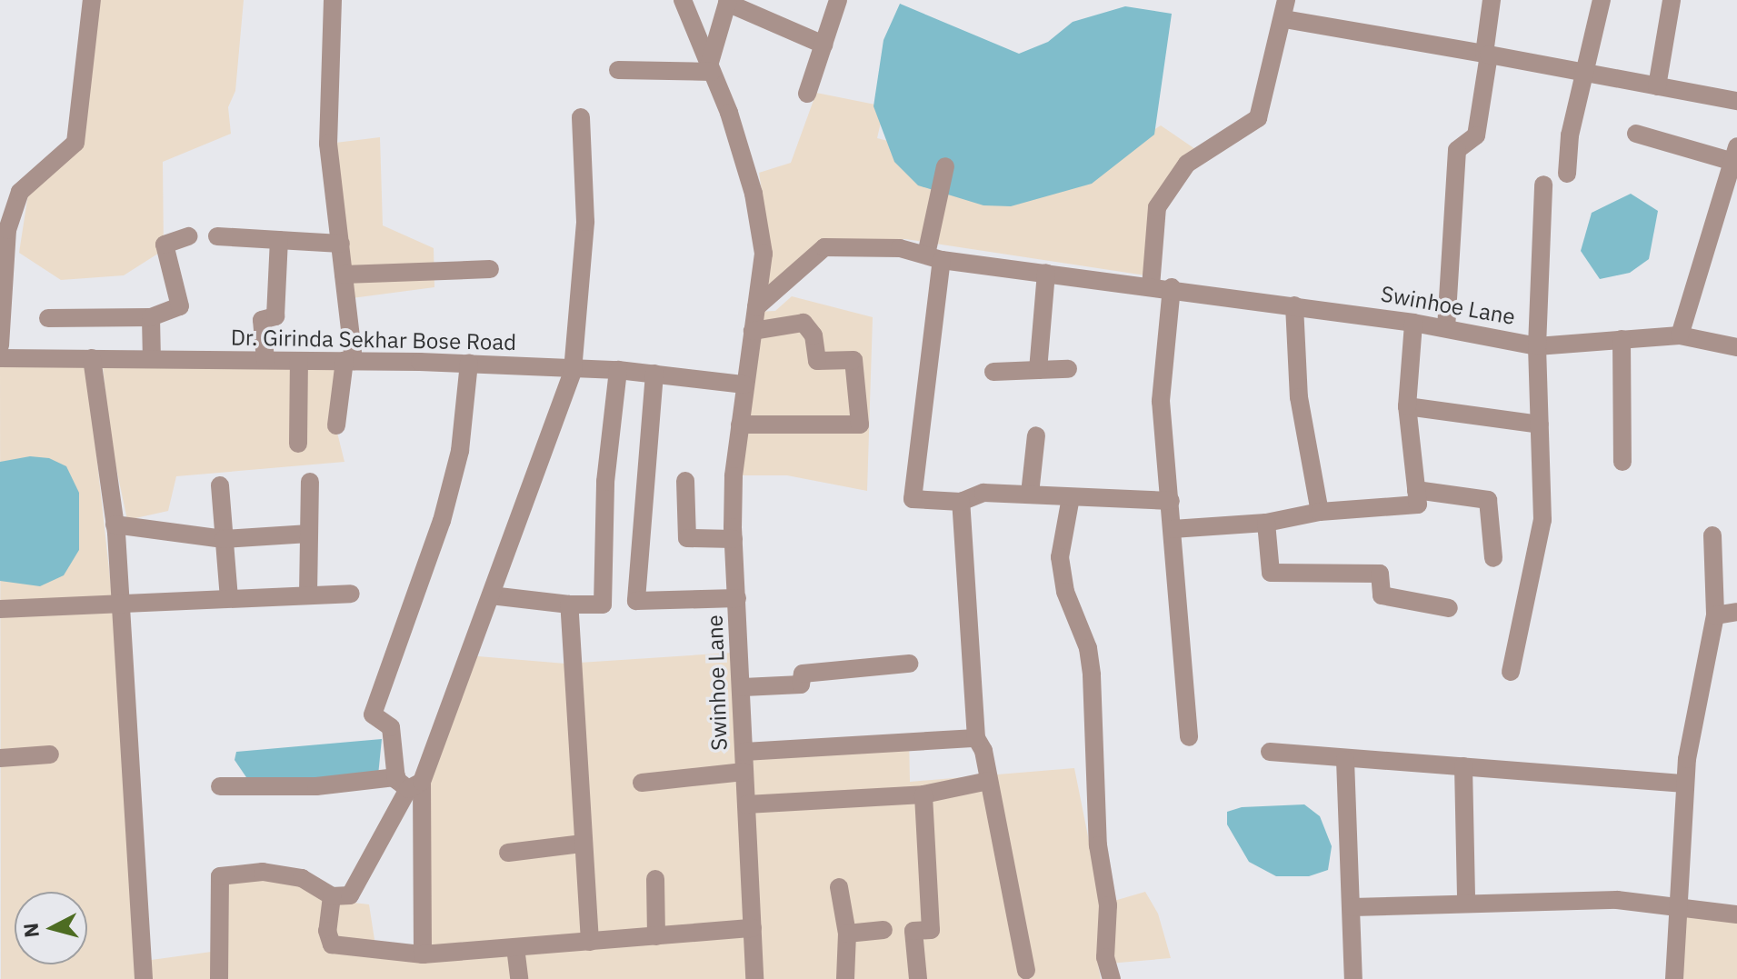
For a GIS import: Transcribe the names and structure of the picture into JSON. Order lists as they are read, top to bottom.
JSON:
{
  "streets": {
    "street": ["Swinhoe Lane", "Dr. Girinda Sekhar Bose Road"]
  },
  "crossings": [
    ["Swinhoe Lane", "Dr. Girinda Sekhar Bose Road"]
  ],
  "north": "left"
}
